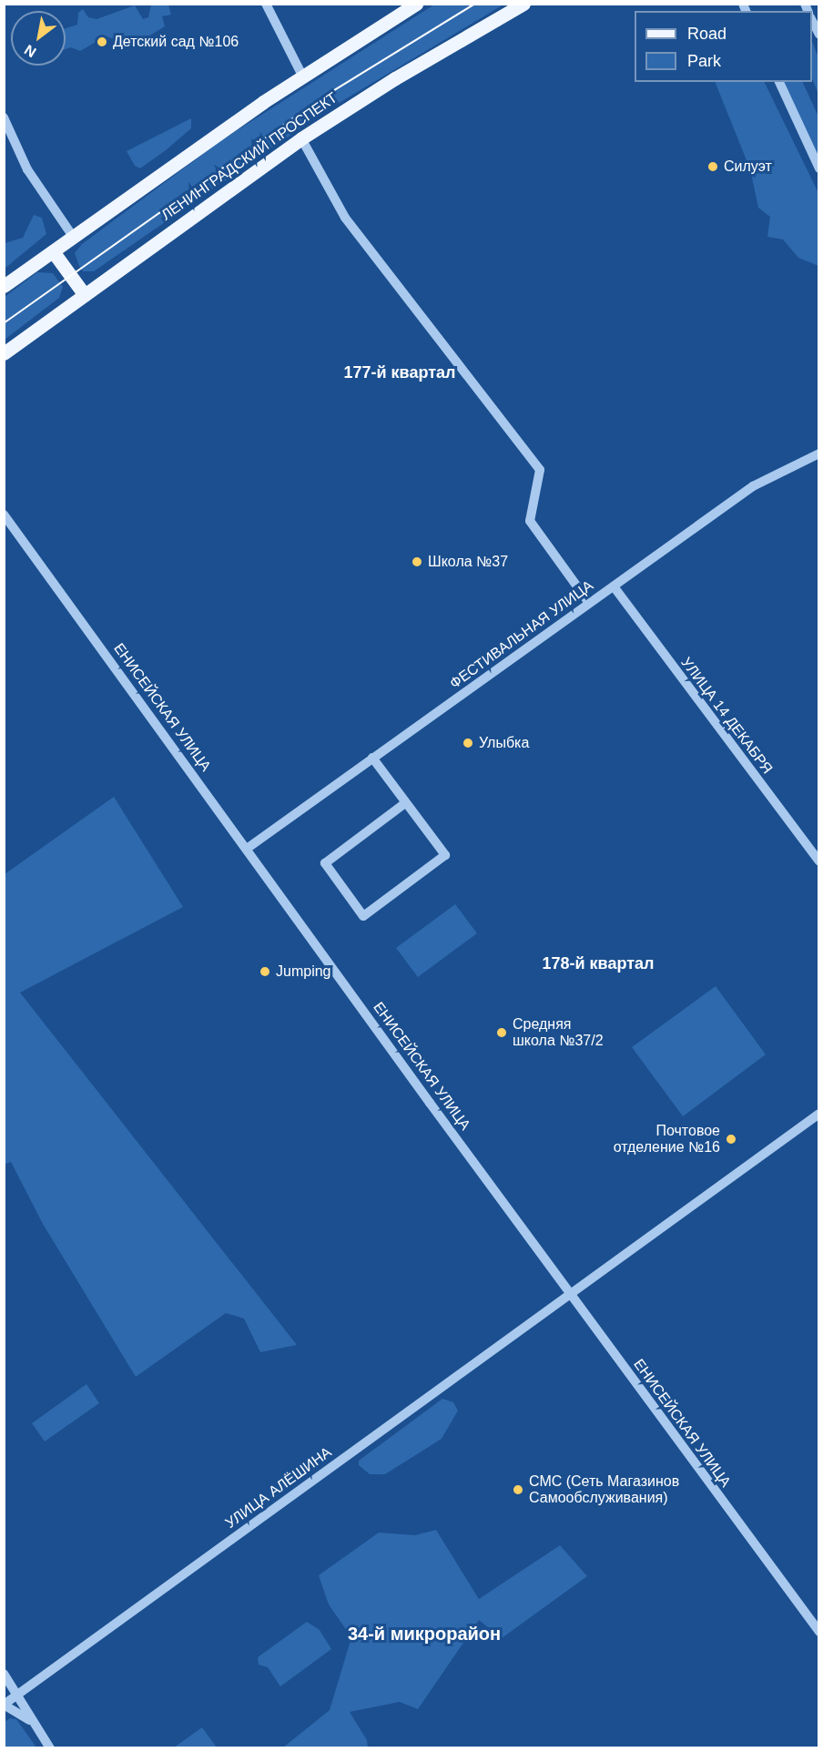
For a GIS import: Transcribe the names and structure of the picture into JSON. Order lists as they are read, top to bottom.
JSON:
{
  "streets": {
    "main road": ["ЛЕНИНГРАДСКИЙ ПРОСПЕКТ"],
    "street": [
      "ФЕСТИВАЛЬНАЯ УЛИЦА",
      "ЕНИСЕЙСКАЯ УЛИЦА",
      "УЛИЦА 14 ДЕКАБРЯ",
      "УЛИЦА АЛЁШИНА"
    ]
  },
  "crossings": [
    ["ФЕСТИВАЛЬНАЯ УЛИЦА", "ЕНИСЕЙСКАЯ УЛИЦА"],
    ["ФЕСТИВАЛЬНАЯ УЛИЦА", "УЛИЦА 14 ДЕКАБРЯ"],
    ["ЕНИСЕЙСКАЯ УЛИЦА", "УЛИЦА АЛЁШИНА"]
  ],
  "districts": ["177-й квартал", "178-й квартал", "34-й микрорайон"],
  "places": [
    "Детский сад №106",
    "Силуэт",
    "Школа №37",
    "Улыбка",
    "Jumping",
    "Средняя школа №37/2",
    "Почтовое отделение №16",
    "СМС (Сеть Магазинов Самообслуживания)"
  ],
  "legend": ["Road", "Park"],
  "north": "bottom left"
}
